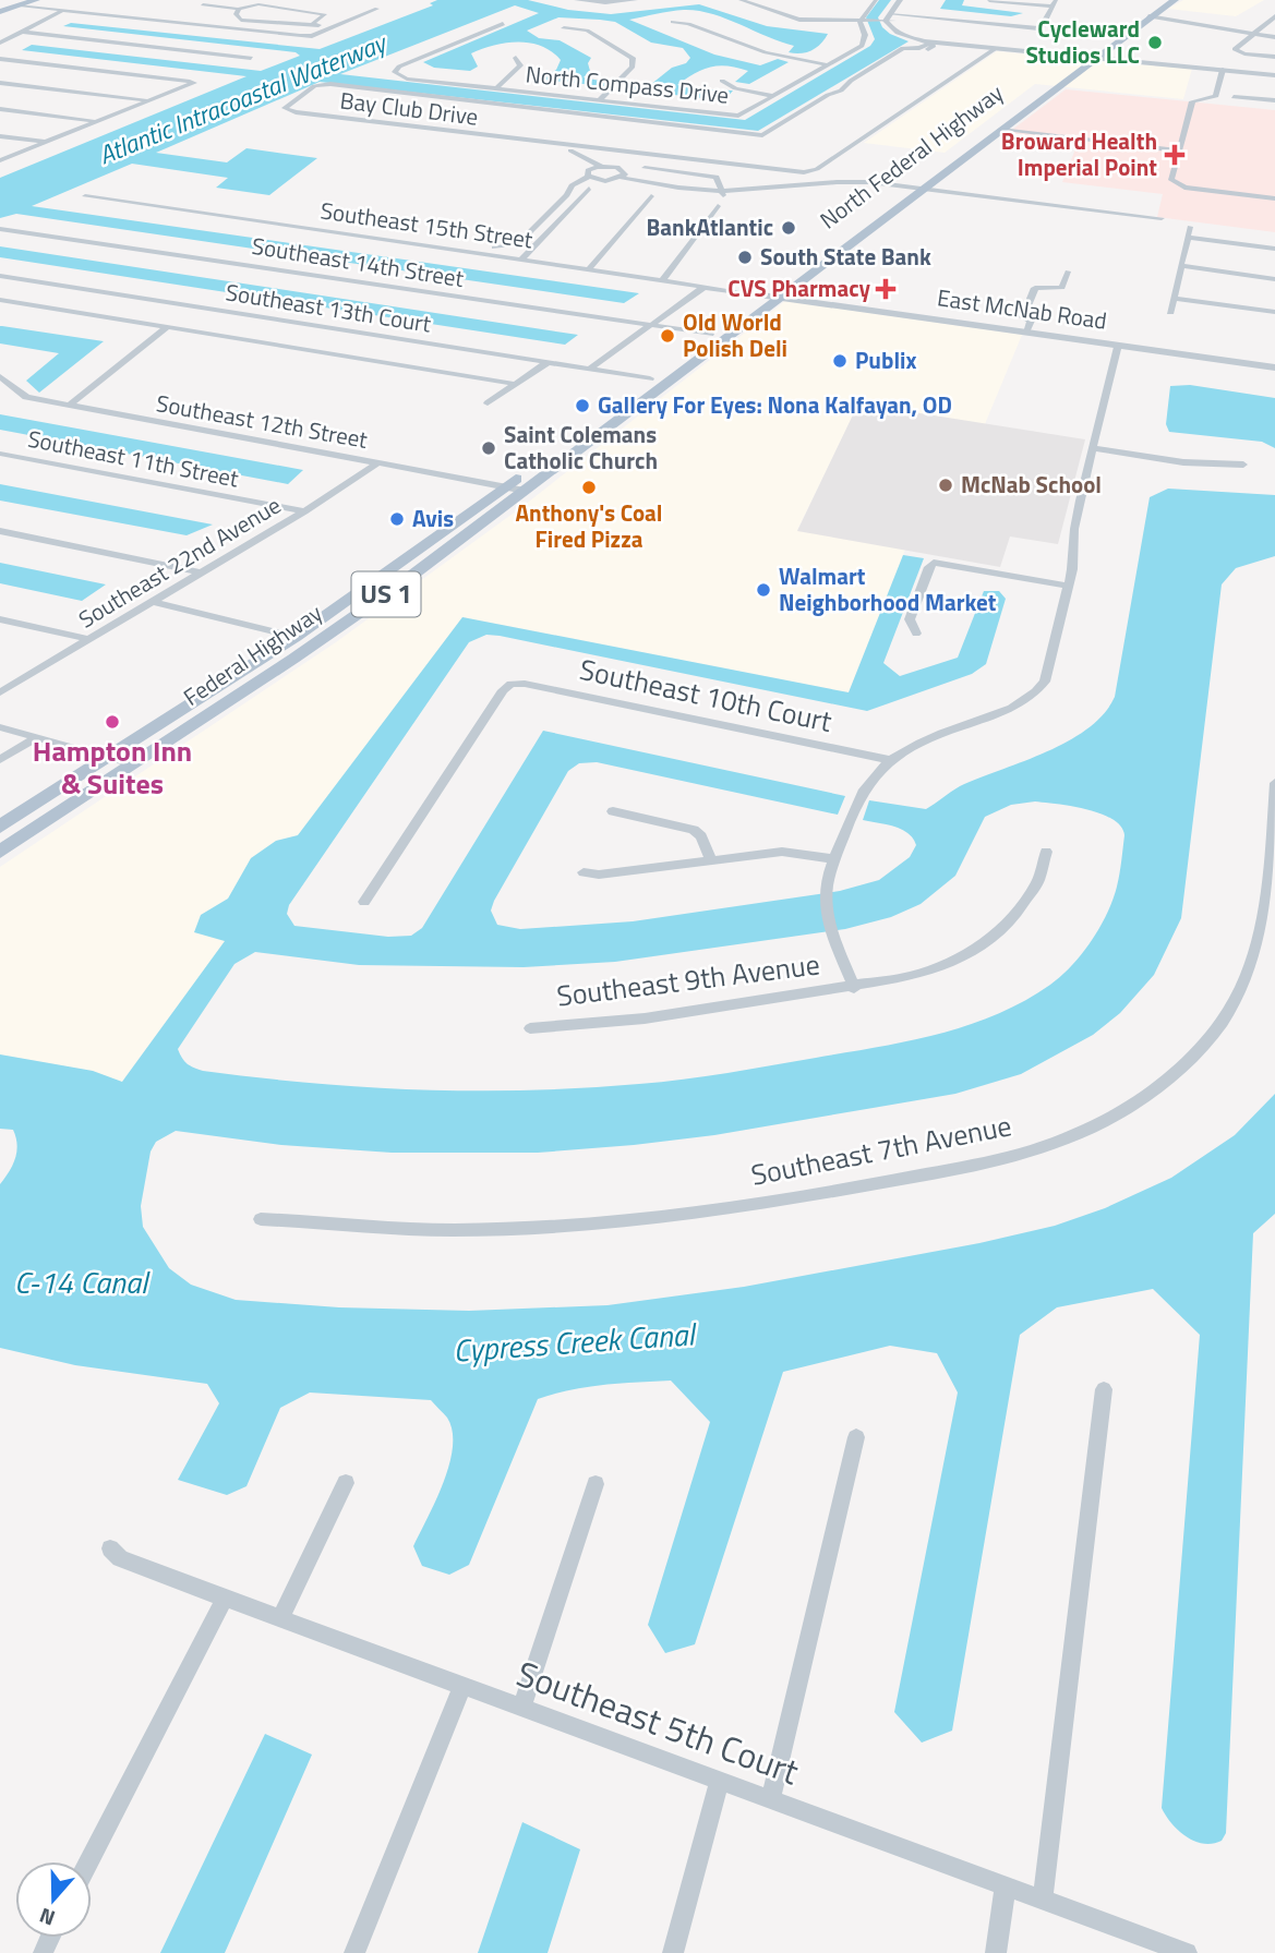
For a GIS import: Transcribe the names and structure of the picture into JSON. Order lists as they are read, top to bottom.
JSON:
{
  "streets": {
    "main road": ["North Federal Highway", "US 1", "Federal Highway"],
    "street": [
      "North Compass Drive",
      "Bay Club Drive",
      "Southeast 15th Street",
      "Southeast 14th Street",
      "Southeast 13th Court",
      "East McNab Road",
      "Southeast 12th Street",
      "Southeast 11th Street",
      "Southeast 22nd Avenue",
      "Southeast 10th Court",
      "Southeast 9th Avenue",
      "Southeast 7th Avenue",
      "Southeast 5th Court"
    ]
  },
  "crossings": [
    ["North Federal Highway", "Southeast 15th Street"],
    ["North Federal Highway", "East McNab Road"],
    ["North Federal Highway", "Federal Highway"],
    ["Southeast 15th Street", "East McNab Road"],
    ["Southeast 15th Street", "Federal Highway"],
    ["Southeast 14th Street", "Federal Highway"],
    ["Southeast 13th Court", "Federal Highway"],
    ["East McNab Road", "Federal Highway"],
    ["East McNab Road", "Southeast 9th Avenue"],
    ["Southeast 12th Street", "Southeast 22nd Avenue"],
    ["Southeast 12th Street", "Federal Highway"],
    ["Southeast 11th Street", "Southeast 22nd Avenue"],
    ["Southeast 10th Court", "Southeast 9th Avenue"]
  ],
  "water": ["Atlantic Intracoastal Waterway", "C-14 Canal", "Cypress Creek Canal"],
  "places": {
    "other": [
      "Cycleward Studios LLC",
      "BankAtlantic",
      "South State Bank",
      "Old World Polish Deli",
      "Publix",
      "Gallery For Eyes: Nona Kalfayan, OD",
      "Saint Colemans Catholic Church",
      "McNab School",
      "Anthony's Coal Fired Pizza",
      "Avis",
      "Walmart Neighborhood Market",
      "Hampton Inn & Suites"
    ],
    "health": ["Broward Health Imperial Point", "CVS Pharmacy"]
  },
  "north": "bottom"
}
